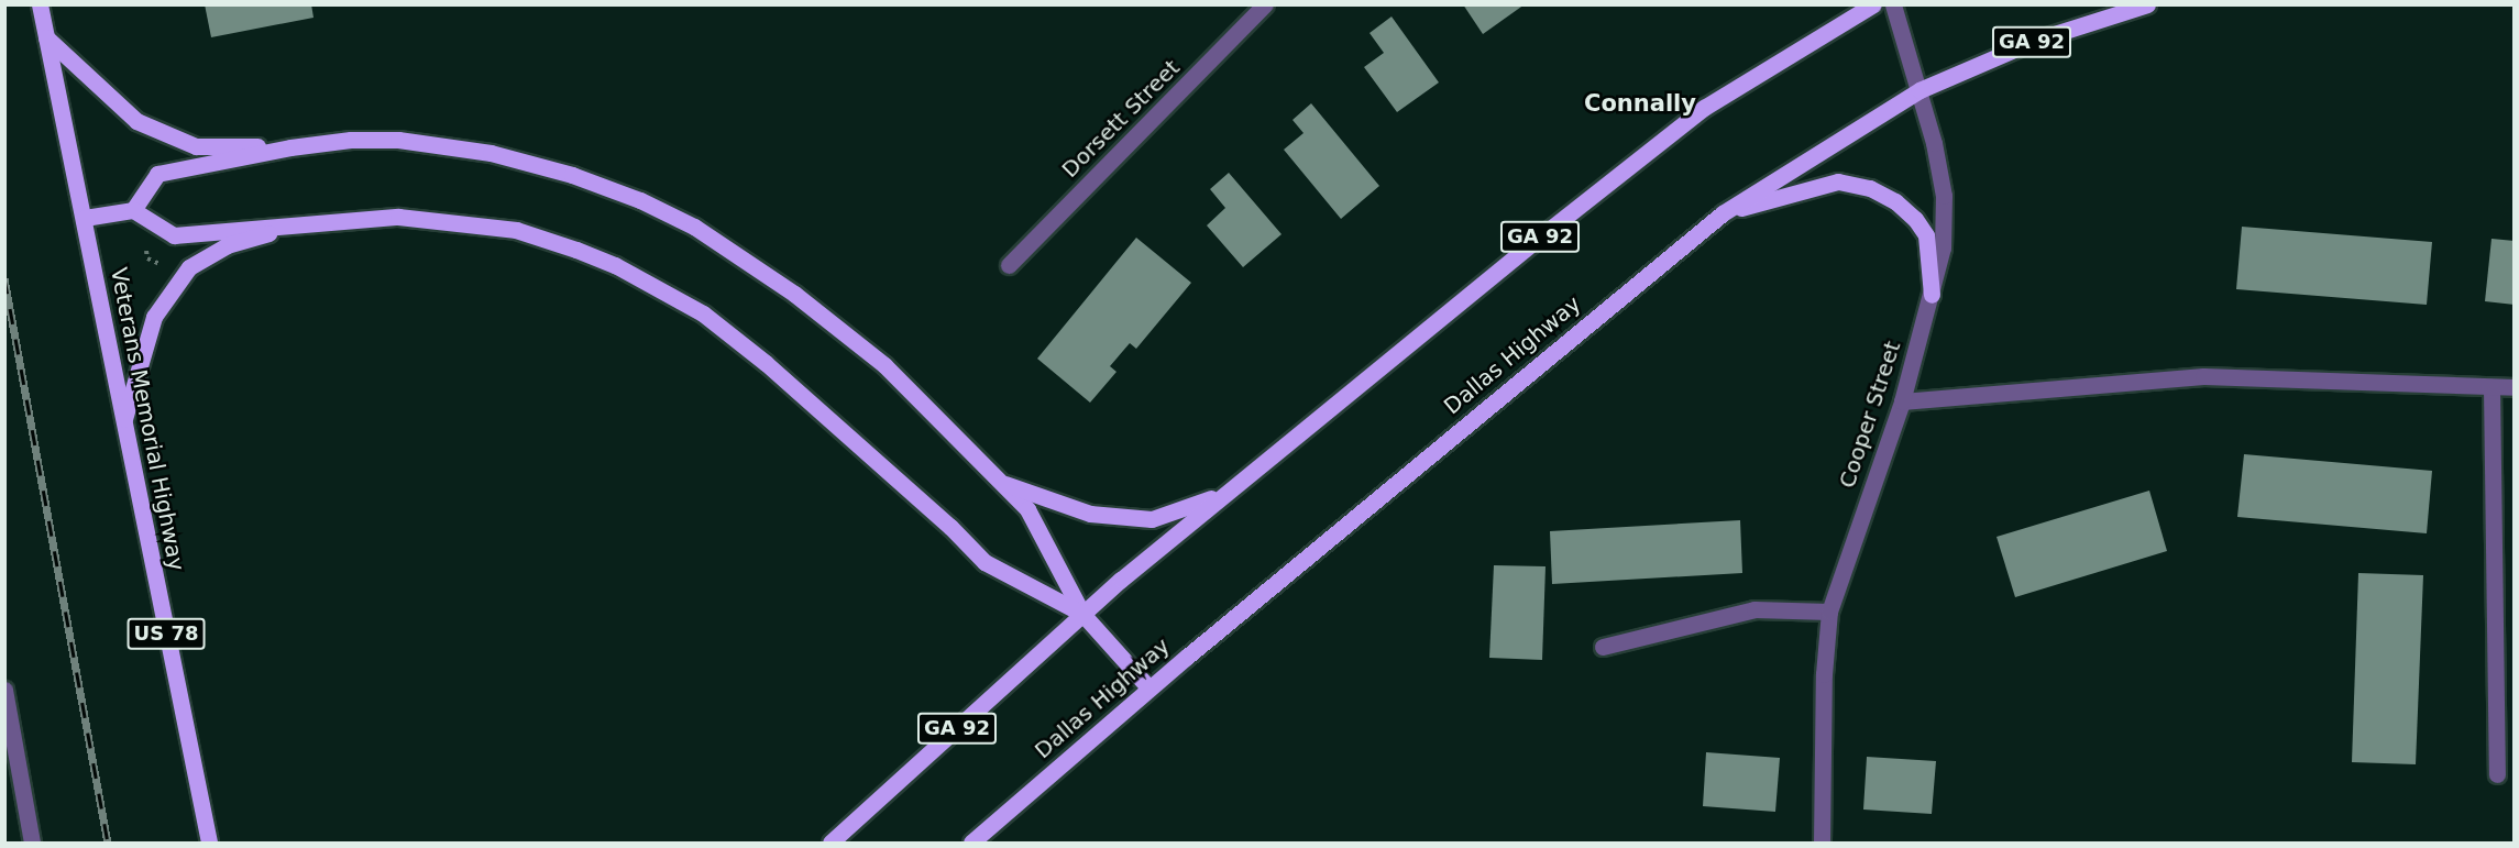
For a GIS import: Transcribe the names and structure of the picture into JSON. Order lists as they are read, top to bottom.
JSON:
{
  "streets": {
    "main road": [
      "GA 92",
      "Dallas Highway",
      "Veterans Memorial Highway",
      "US 78"
    ],
    "street": ["Dorsett Street", "Cooper Street"]
  },
  "crossings": [
    ["Dallas Highway", "Cooper Street"]
  ],
  "districts": ["Connally"]
}
